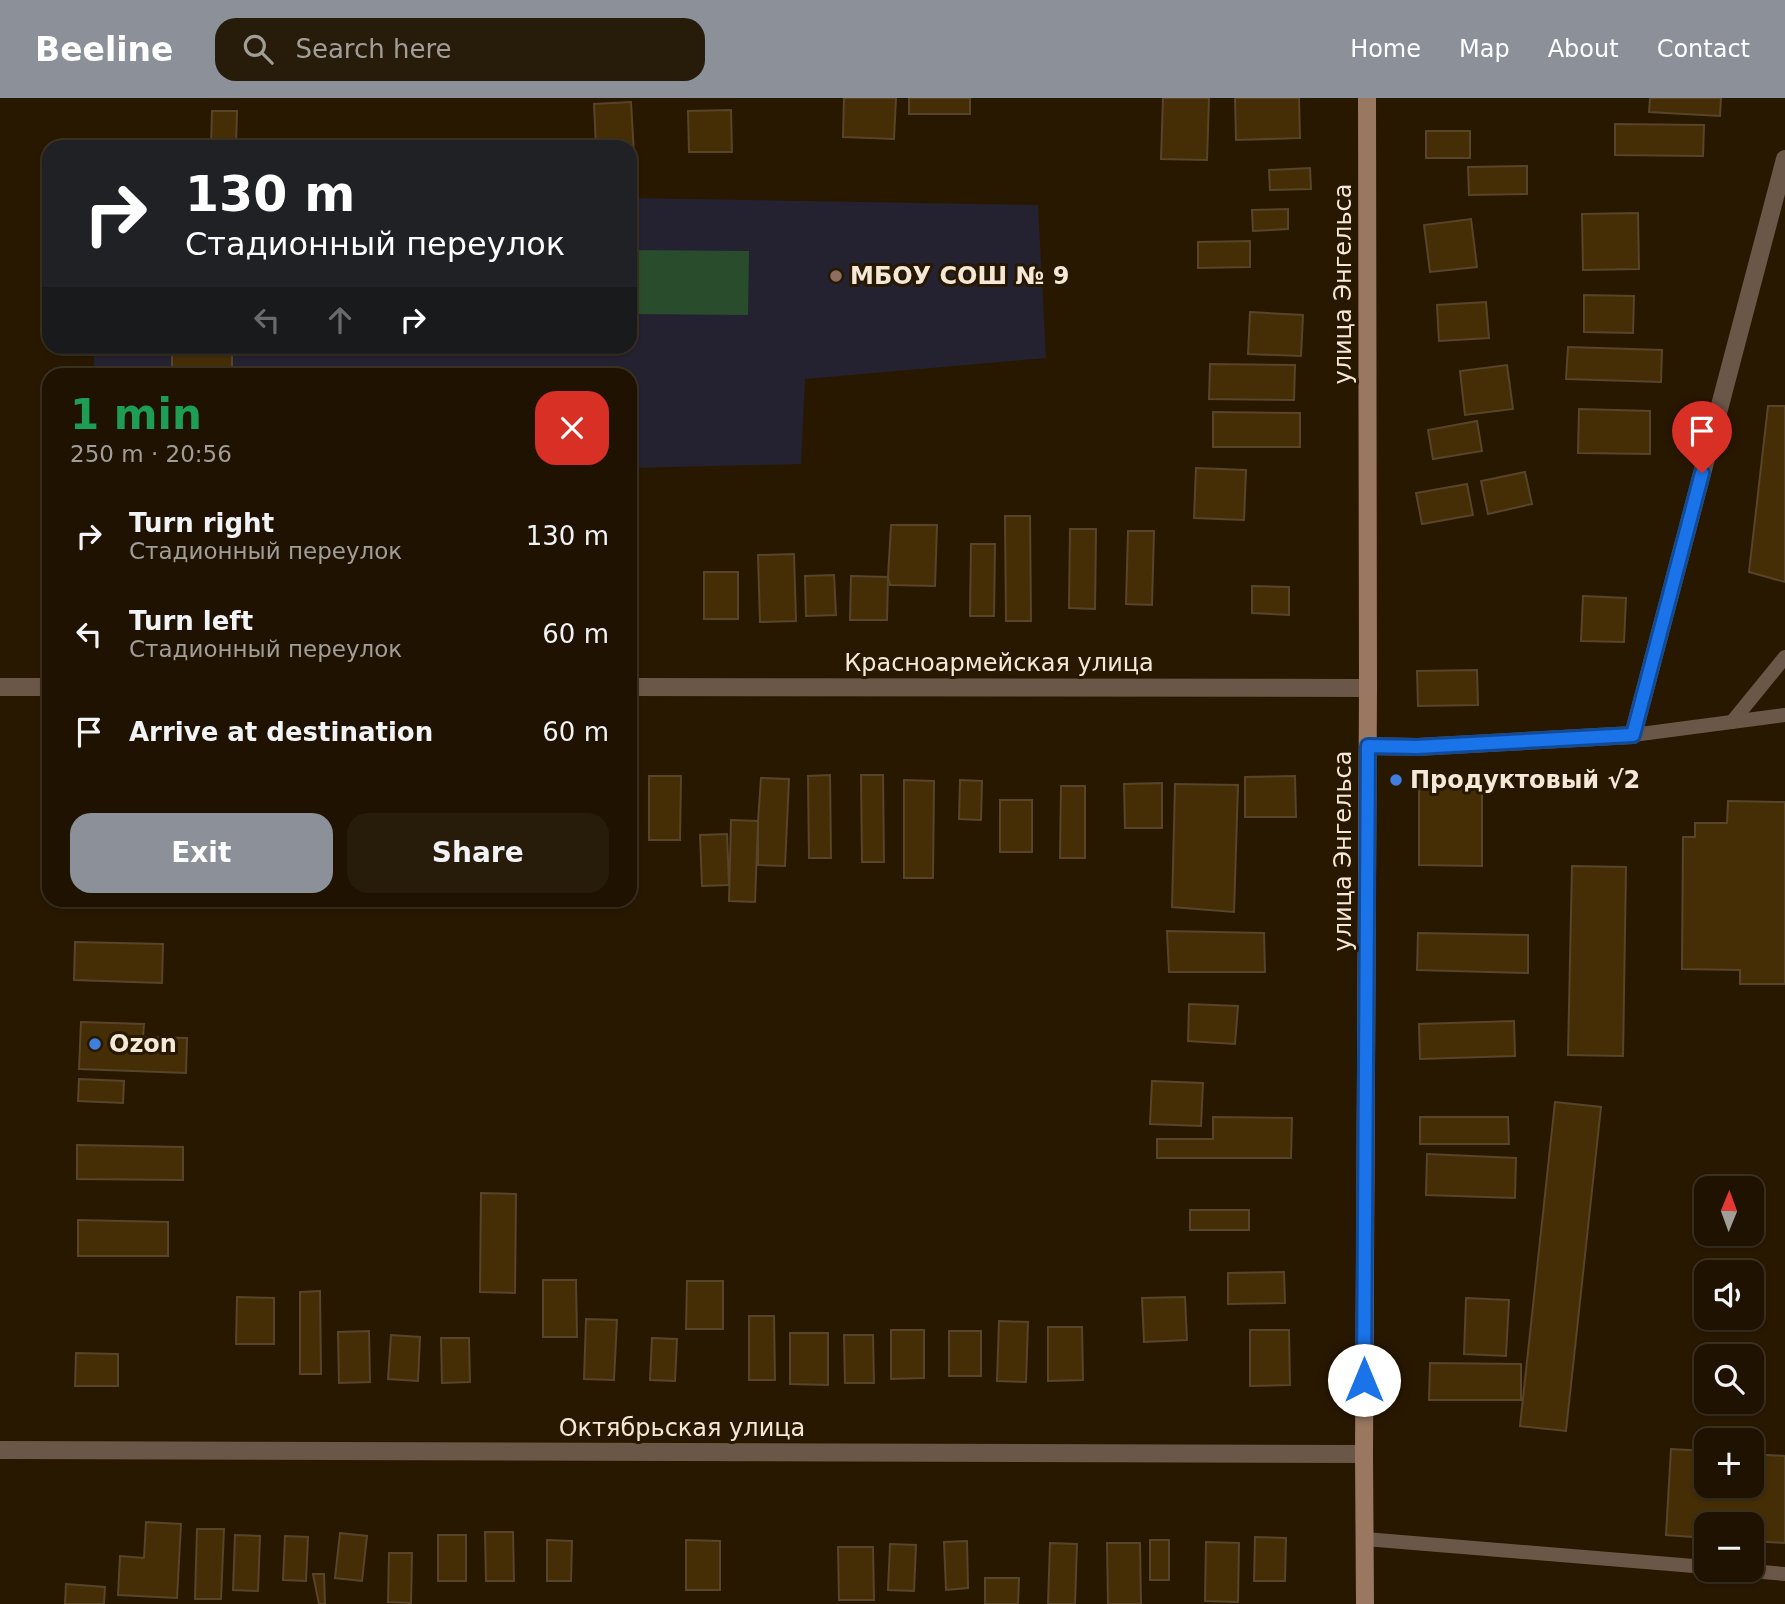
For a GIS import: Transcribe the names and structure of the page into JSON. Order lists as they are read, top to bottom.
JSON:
{
  "streets": {
    "main road": ["улица Энгельса"],
    "street": ["Красноармейская улица", "Октябрьская улица"]
  },
  "crossings": [
    ["улица Энгельса", "Красноармейская улица"],
    ["улица Энгельса", "Октябрьская улица"]
  ],
  "places": ["МБОУ СОШ № 9", "Продуктовый √2", "Ozon"],
  "north": "top",
  "page": {
    "header": "Beeline",
    "search": "Search here",
    "nav": [
      "Home",
      "Map",
      "About",
      "Contact"
    ],
    "turn": ["130 m", "Стадионный переулок"],
    "heading": ["1 min", "250 m · 20:56"],
    "list": [
      {
        "name": "Turn right",
        "note": "Стадионный переулок",
        "value": "130 m"
      },
      {
        "name": "Turn left",
        "note": "Стадионный переулок",
        "value": "60 m"
      },
      {
        "name": "Arrive at destination",
        "value": "60 m"
      }
    ],
    "buttons": ["Exit", "Share"],
    "map_buttons": ["+", "−"]
  }
}
